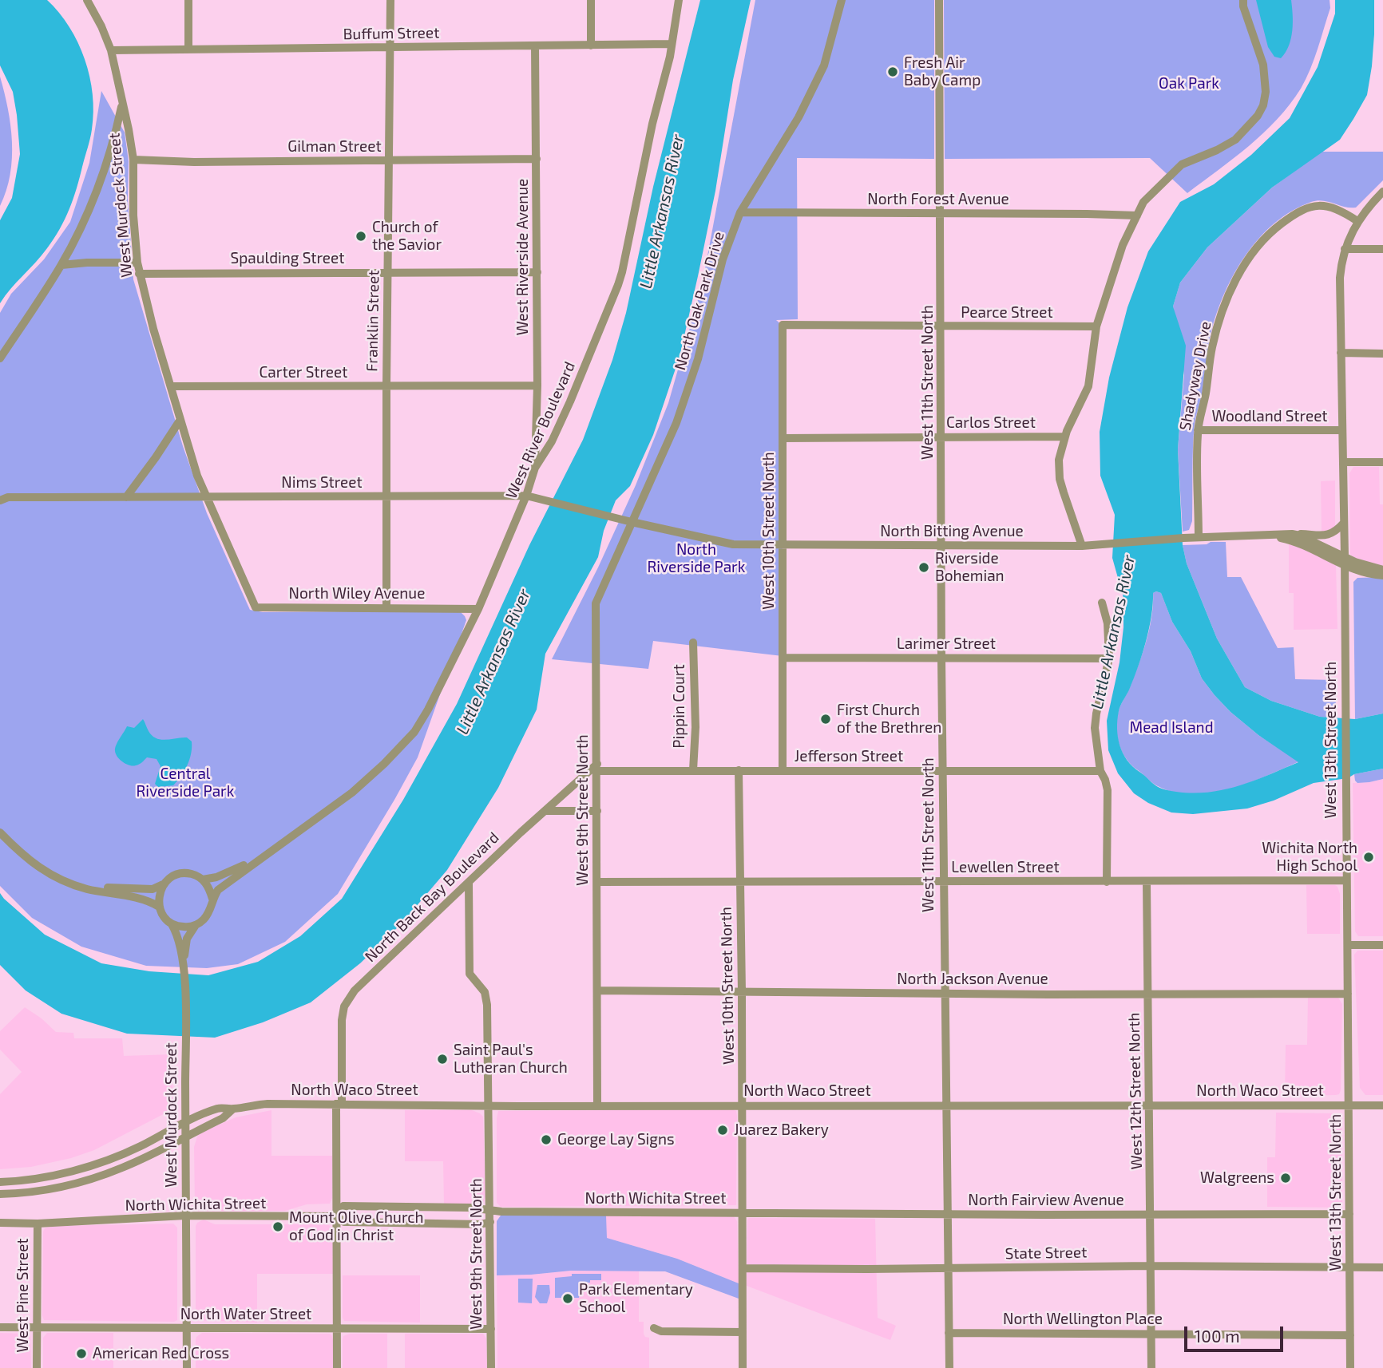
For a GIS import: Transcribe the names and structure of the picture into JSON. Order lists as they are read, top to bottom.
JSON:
{
  "streets": {
    "street": [
      "Buffum Street",
      "Gilman Street",
      "North Forest Avenue",
      "West Murdock Street",
      "West Riverside Avenue",
      "Spaulding Street",
      "North Oak Park Drive",
      "Pearce Street",
      "Franklin Street",
      "Carter Street",
      "Shadyway Drive",
      "West 11th Street North",
      "Woodland Street",
      "Carlos Street",
      "West River Boulevard",
      "Nims Street",
      "West 10th Street North",
      "North Bitting Avenue",
      "North Wiley Avenue",
      "Larimer Street",
      "Pippin Court",
      "West 13th Street North",
      "Jefferson Street",
      "West 9th Street North",
      "Lewellen Street",
      "North Back Bay Boulevard",
      "North Jackson Avenue",
      "North Waco Street",
      "West 12th Street North",
      "North Wichita Street",
      "North Fairview Avenue",
      "State Street",
      "West Pine Street",
      "North Water Street",
      "North Wellington Place"
    ]
  },
  "crossings": [
    ["Buffum Street", "West Murdock Street"],
    ["Buffum Street", "West Riverside Avenue"],
    ["Buffum Street", "Franklin Street"],
    ["Buffum Street", "West River Boulevard"],
    ["Gilman Street", "West Murdock Street"],
    ["Gilman Street", "West Riverside Avenue"],
    ["Gilman Street", "Franklin Street"],
    ["North Forest Avenue", "North Oak Park Drive"],
    ["North Forest Avenue", "West 11th Street North"],
    ["West Murdock Street", "Spaulding Street"],
    ["West Murdock Street", "Carter Street"],
    ["West Murdock Street", "West River Boulevard"],
    ["West Murdock Street", "Nims Street"],
    ["West Murdock Street", "North Wiley Avenue"],
    ["West Murdock Street", "North Waco Street"],
    ["West Murdock Street", "North Wichita Street"],
    ["West Murdock Street", "North Water Street"],
    ["West Riverside Avenue", "Spaulding Street"],
    ["West Riverside Avenue", "Carter Street"],
    ["West Riverside Avenue", "West River Boulevard"],
    ["Spaulding Street", "Franklin Street"],
    ["North Oak Park Drive", "Nims Street"],
    ["North Oak Park Drive", "North Bitting Avenue"],
    ["North Oak Park Drive", "West 9th Street North"],
    ["Pearce Street", "West 11th Street North"],
    ["Pearce Street", "West 10th Street North"],
    ["Franklin Street", "Carter Street"],
    ["Franklin Street", "Nims Street"],
    ["Franklin Street", "North Wiley Avenue"],
    ["Shadyway Drive", "Woodland Street"],
    ["Shadyway Drive", "North Bitting Avenue"],
    ["Shadyway Drive", "West 13th Street North"],
    ["West 11th Street North", "Carlos Street"],
    ["West 11th Street North", "North Bitting Avenue"],
    ["West 11th Street North", "Larimer Street"],
    ["West 11th Street North", "Jefferson Street"],
    ["West 11th Street North", "Lewellen Street"],
    ["West 11th Street North", "North Jackson Avenue"],
    ["West 11th Street North", "North Waco Street"],
    ["West 11th Street North", "North Fairview Avenue"],
    ["West 11th Street North", "State Street"],
    ["West 11th Street North", "North Wellington Place"],
    ["Woodland Street", "West 13th Street North"],
    ["Carlos Street", "West 10th Street North"],
    ["West River Boulevard", "Nims Street"],
    ["West River Boulevard", "North Wiley Avenue"],
    ["Nims Street", "North Bitting Avenue"],
    ["Nims Street", "West 9th Street North"],
    ["West 10th Street North", "North Bitting Avenue"],
    ["West 10th Street North", "Larimer Street"],
    ["West 10th Street North", "Jefferson Street"],
    ["West 10th Street North", "Lewellen Street"],
    ["West 10th Street North", "North Jackson Avenue"],
    ["West 10th Street North", "North Waco Street"],
    ["West 10th Street North", "North Wichita Street"],
    ["West 10th Street North", "North Fairview Avenue"],
    ["West 10th Street North", "State Street"],
    ["North Bitting Avenue", "West 13th Street North"],
    ["North Bitting Avenue", "West 9th Street North"],
    ["Pippin Court", "Jefferson Street"],
    ["West 13th Street North", "Lewellen Street"],
    ["West 13th Street North", "North Jackson Avenue"],
    ["West 13th Street North", "North Waco Street"],
    ["West 13th Street North", "North Fairview Avenue"],
    ["West 13th Street North", "State Street"],
    ["West 13th Street North", "North Wellington Place"],
    ["Jefferson Street", "West 9th Street North"],
    ["Jefferson Street", "North Back Bay Boulevard"],
    ["West 9th Street North", "Lewellen Street"],
    ["West 9th Street North", "North Back Bay Boulevard"],
    ["West 9th Street North", "North Jackson Avenue"],
    ["West 9th Street North", "North Waco Street"],
    ["West 9th Street North", "North Wichita Street"],
    ["West 9th Street North", "North Water Street"],
    ["Lewellen Street", "West 12th Street North"],
    ["North Back Bay Boulevard", "North Waco Street"],
    ["North Jackson Avenue", "West 12th Street North"],
    ["North Waco Street", "West 12th Street North"],
    ["West 12th Street North", "North Fairview Avenue"],
    ["West 12th Street North", "State Street"],
    ["West 12th Street North", "North Wellington Place"],
    ["North Wichita Street", "North Fairview Avenue"],
    ["North Wichita Street", "West Pine Street"],
    ["West Pine Street", "North Water Street"]
  ],
  "water": ["Little Arkansas River"],
  "parks": [
    "Oak Park",
    "North Riverside Park",
    "Mead Island",
    "Central Riverside Park"
  ],
  "places": [
    "Fresh Air Baby Camp",
    "Church of the Savior",
    "Riverside Bohemian",
    "First Church of the Brethren",
    "Wichita North High School",
    "Saint Paul's Lutheran Church",
    "Juarez Bakery",
    "George Lay Signs",
    "Walgreens",
    "Mount Olive Church of God in Christ",
    "Park Elementary School",
    "American Red Cross"
  ],
  "scale_bar": "100 m"
}
